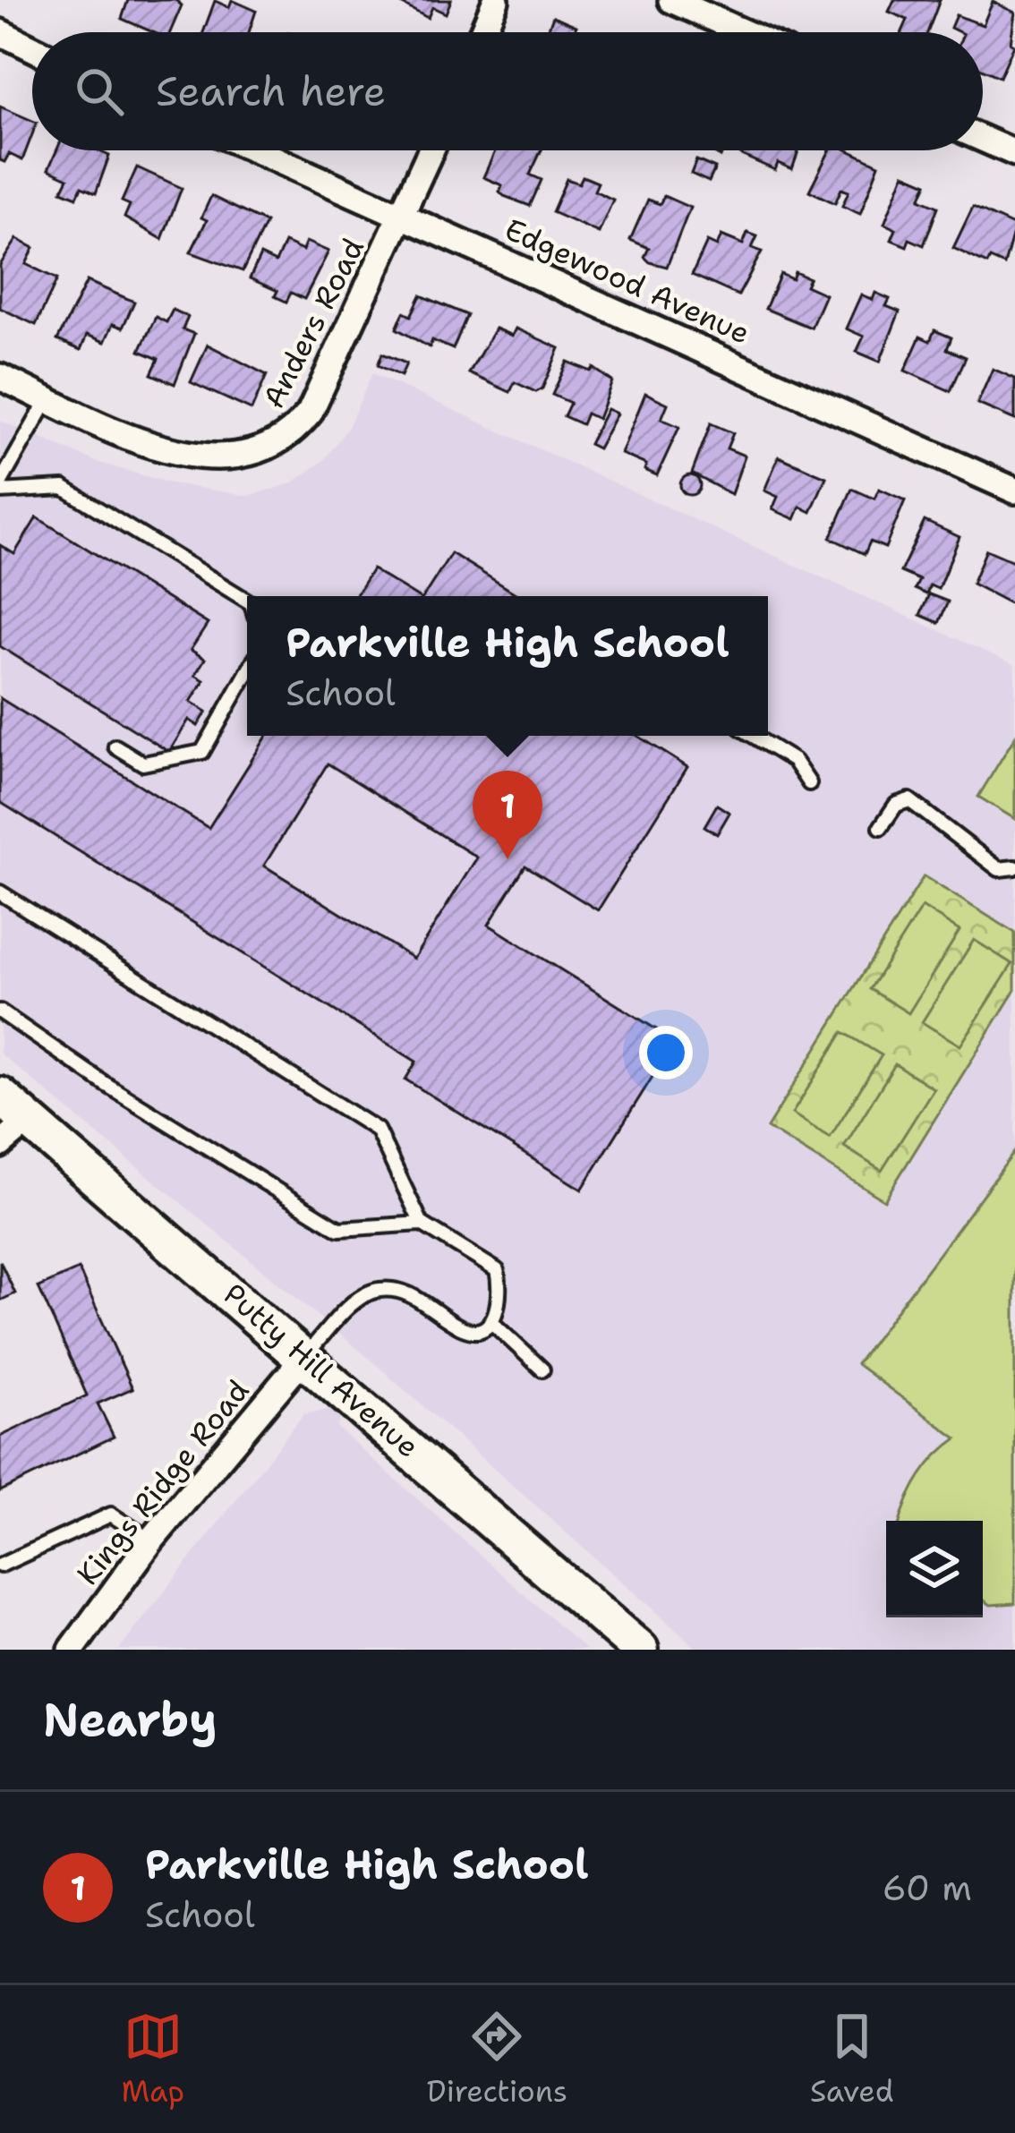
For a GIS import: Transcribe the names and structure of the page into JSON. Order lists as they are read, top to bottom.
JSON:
{
  "streets": {
    "main road": ["Putty Hill Avenue"],
    "street": ["Edgewood Avenue", "Anders Road", "Kings Ridge Road"]
  },
  "crossings": [
    ["Edgewood Avenue", "Anders Road"],
    ["Putty Hill Avenue", "Kings Ridge Road"]
  ],
  "page": {
    "search": "Search here",
    "popup": ["Parkville High School", "School"],
    "pins": "1",
    "heading": "Nearby",
    "list": [
      {
        "mark": "1",
        "name": "Parkville High School",
        "note": "School",
        "value": "60 m"
      }
    ],
    "nav": ["Map", "Directions", "Saved"]
  }
}
